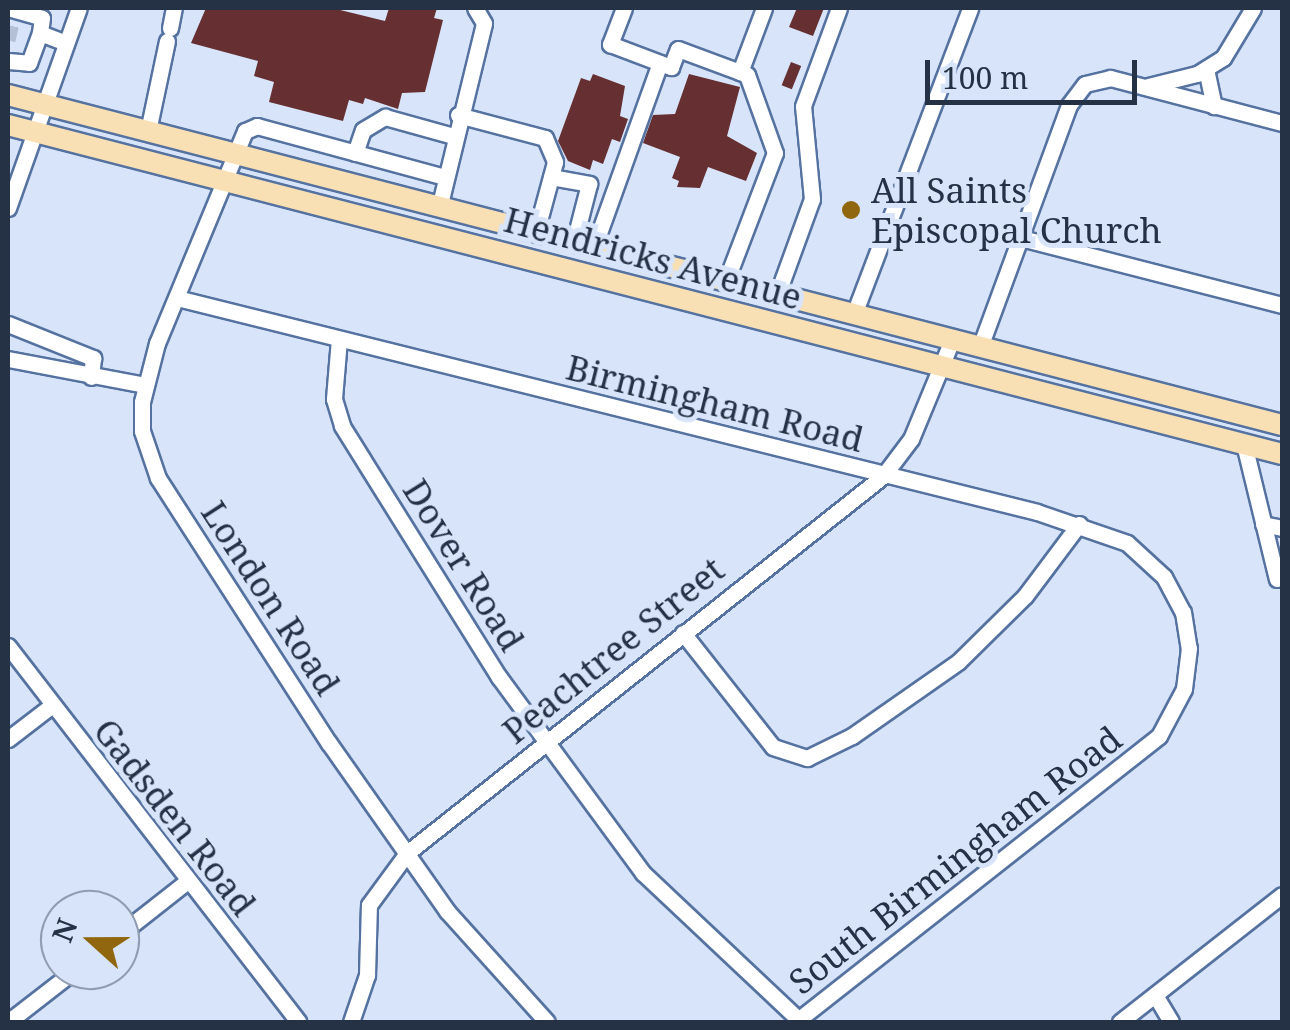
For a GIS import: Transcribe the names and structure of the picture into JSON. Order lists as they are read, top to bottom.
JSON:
{
  "streets": {
    "main road": ["Hendricks Avenue"],
    "street": [
      "Birmingham Road",
      "Dover Road",
      "London Road",
      "Peachtree Street",
      "Gadsden Road",
      "South Birmingham Road"
    ]
  },
  "crossings": [
    ["Hendricks Avenue", "London Road"],
    ["Hendricks Avenue", "Peachtree Street"],
    ["Birmingham Road", "Dover Road"],
    ["Birmingham Road", "London Road"],
    ["Birmingham Road", "Peachtree Street"],
    ["Birmingham Road", "South Birmingham Road"],
    ["Dover Road", "Peachtree Street"],
    ["Dover Road", "South Birmingham Road"],
    ["London Road", "Peachtree Street"]
  ],
  "places": ["All Saints Episcopal Church"],
  "scale_bar": "100 m",
  "north": "left"
}
